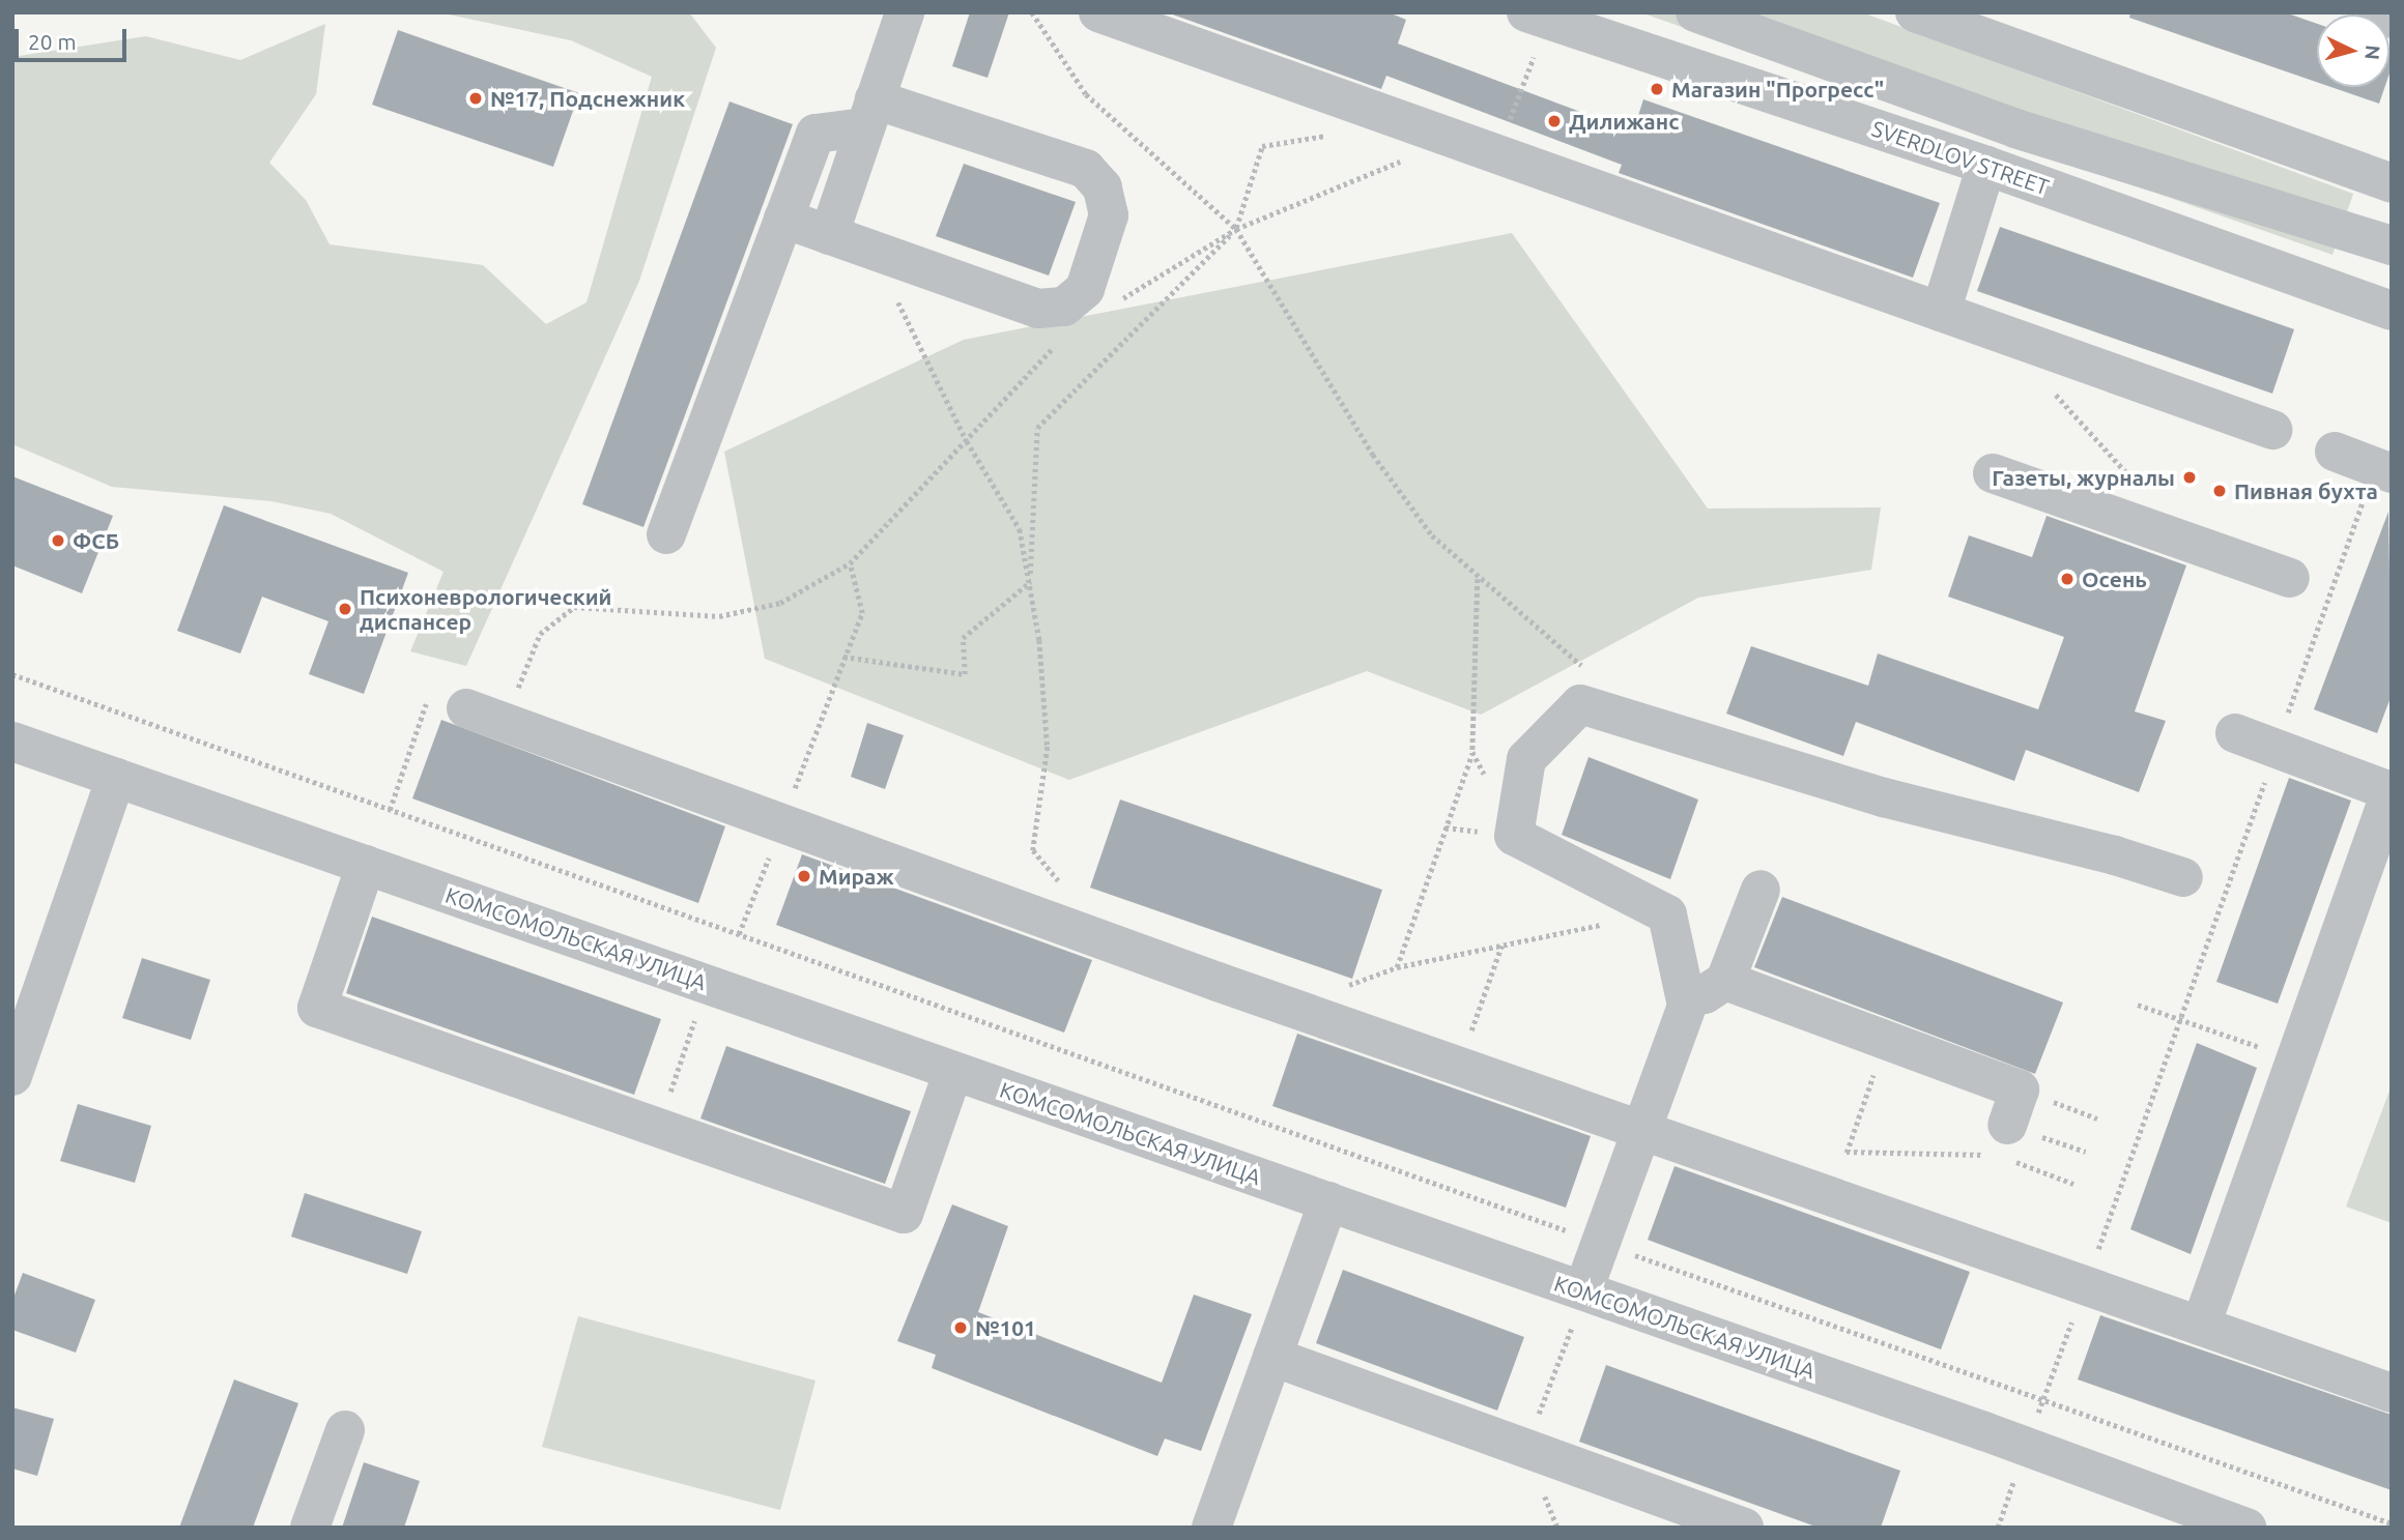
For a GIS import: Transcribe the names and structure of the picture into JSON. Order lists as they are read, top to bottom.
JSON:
{
  "streets": {
    "street": ["SVERDLOV STREET", "КОМСОМОЛЬСКАЯ УЛИЦА"]
  },
  "places": [
    "Магазин \"Прогресс\"",
    "№17, Подснежник",
    "Дилижанс",
    "Газеты, журналы",
    "Пивная бухта",
    "ФСБ",
    "Осень",
    "Психоневрологический диспансер",
    "Мираж",
    "№101"
  ],
  "scale_bar": "20 m",
  "north": "right"
}
